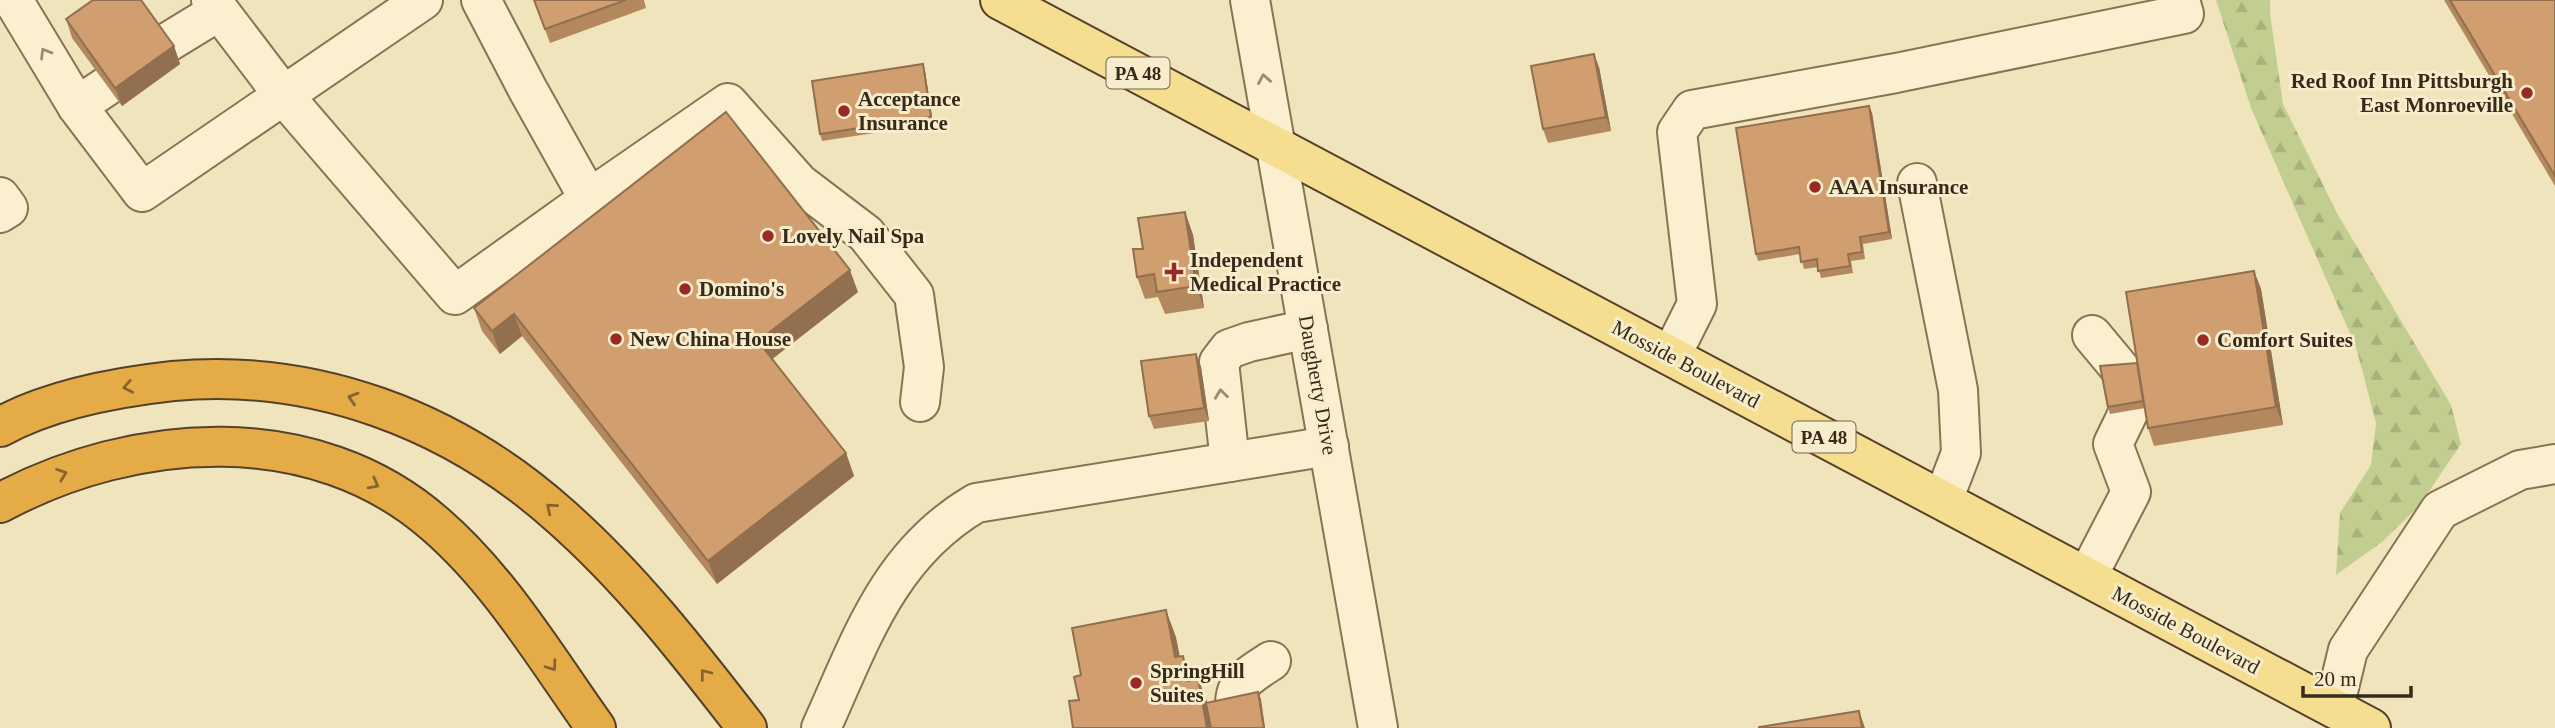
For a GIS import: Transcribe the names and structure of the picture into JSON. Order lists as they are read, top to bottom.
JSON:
{
  "streets": {
    "main road": ["PA 48", "Mosside Boulevard"],
    "street": ["Daugherty Drive"]
  },
  "crossings": [
    ["Mosside Boulevard", "Daugherty Drive"]
  ],
  "places": {
    "other": [
      "Red Roof Inn Pittsburgh East Monroeville",
      "Acceptance Insurance",
      "AAA Insurance",
      "Lovely Nail Spa",
      "Domino's",
      "New China House",
      "Comfort Suites",
      "SpringHill Suites"
    ],
    "health": ["Independent Medical Practice"]
  },
  "scale_bar": "20 m"
}
